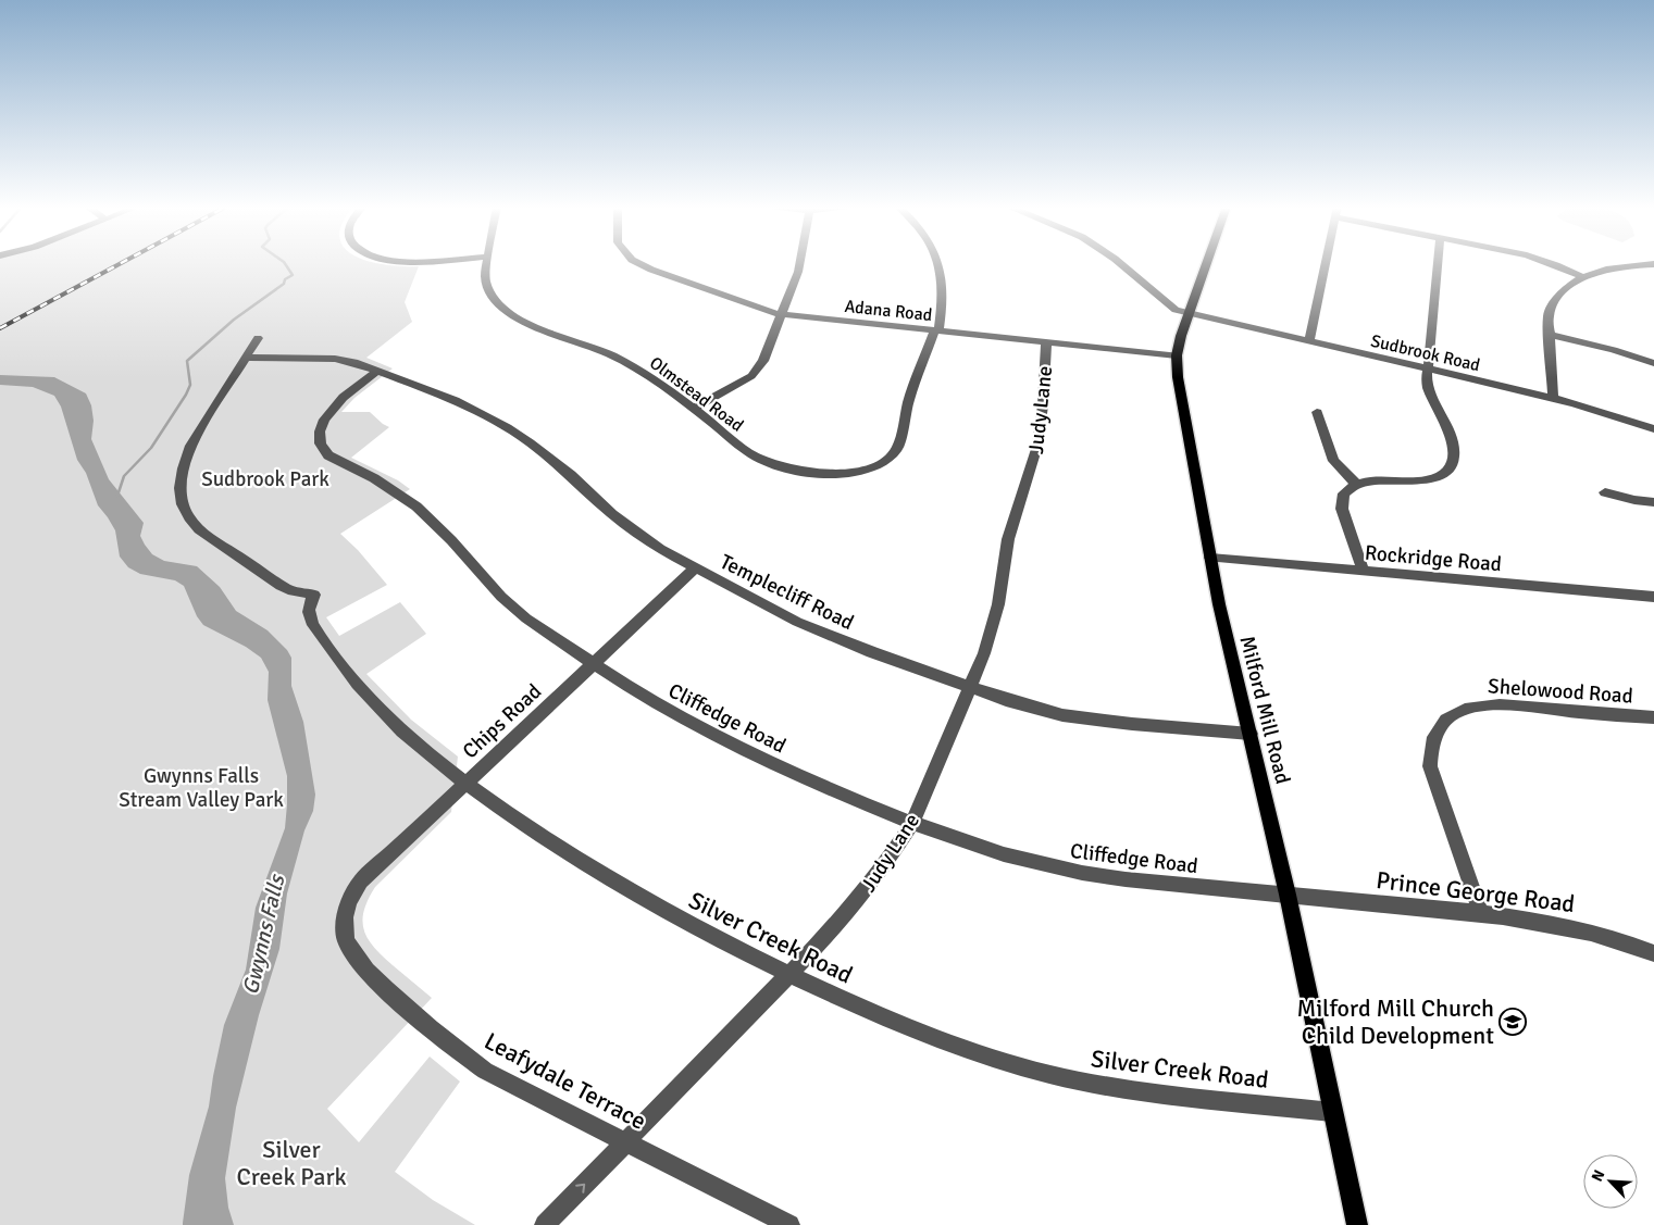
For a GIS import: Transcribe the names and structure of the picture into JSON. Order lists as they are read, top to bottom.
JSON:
{
  "streets": {
    "main road": ["Milford Mill Road"],
    "street": [
      "Adana Road",
      "Sudbrook Road",
      "Olmstead Road",
      "Judy Lane",
      "Rockridge Road",
      "Templecliff Road",
      "Shelowood Road",
      "Cliffedge Road",
      "Chips Road",
      "Prince George Road",
      "Silver Creek Road",
      "Leafydale Terrace"
    ]
  },
  "crossings": [
    ["Adana Road", "Olmstead Road"],
    ["Adana Road", "Judy Lane"],
    ["Adana Road", "Milford Mill Road"],
    ["Sudbrook Road", "Milford Mill Road"],
    ["Judy Lane", "Templecliff Road"],
    ["Judy Lane", "Cliffedge Road"],
    ["Judy Lane", "Silver Creek Road"],
    ["Judy Lane", "Leafydale Terrace"],
    ["Rockridge Road", "Milford Mill Road"],
    ["Templecliff Road", "Milford Mill Road"],
    ["Templecliff Road", "Cliffedge Road"],
    ["Templecliff Road", "Chips Road"],
    ["Templecliff Road", "Silver Creek Road"],
    ["Shelowood Road", "Prince George Road"],
    ["Milford Mill Road", "Cliffedge Road"],
    ["Milford Mill Road", "Prince George Road"],
    ["Milford Mill Road", "Silver Creek Road"],
    ["Cliffedge Road", "Chips Road"],
    ["Cliffedge Road", "Prince George Road"],
    ["Chips Road", "Silver Creek Road"],
    ["Chips Road", "Leafydale Terrace"]
  ],
  "water": ["Gwynns Falls"],
  "parks": ["Sudbrook Park", "Gwynns Falls Stream Valley Park", "Silver Creek Park"],
  "places": {
    "school or university": ["Milford Mill Church Child Development"]
  },
  "north": "top left"
}
